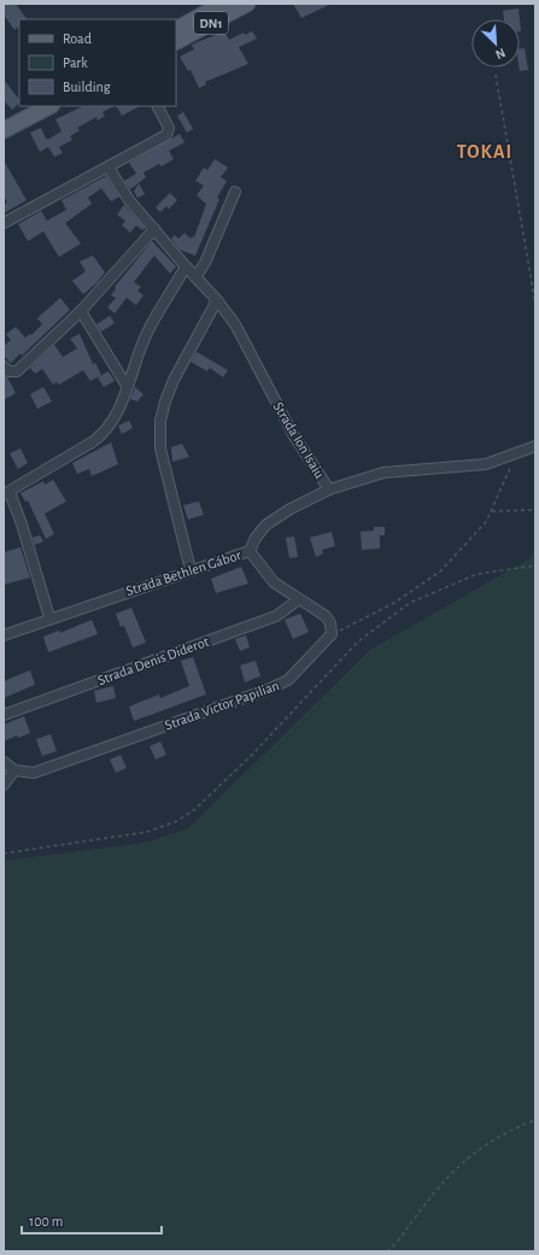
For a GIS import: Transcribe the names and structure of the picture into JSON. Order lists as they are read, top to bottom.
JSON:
{
  "streets": {
    "main road": ["DN1"],
    "street": [
      "Strada Ion Isaiu",
      "Strada Bethlen Gábor",
      "Strada Denis Diderot",
      "Strada Victor Papilian"
    ]
  },
  "crossings": [
    ["Strada Bethlen Gábor", "Strada Denis Diderot"],
    ["Strada Bethlen Gábor", "Strada Victor Papilian"]
  ],
  "districts": ["TOKAI"],
  "legend": ["Road", "Park", "Building"],
  "scale_bar": "100 m",
  "north": "bottom right"
}
